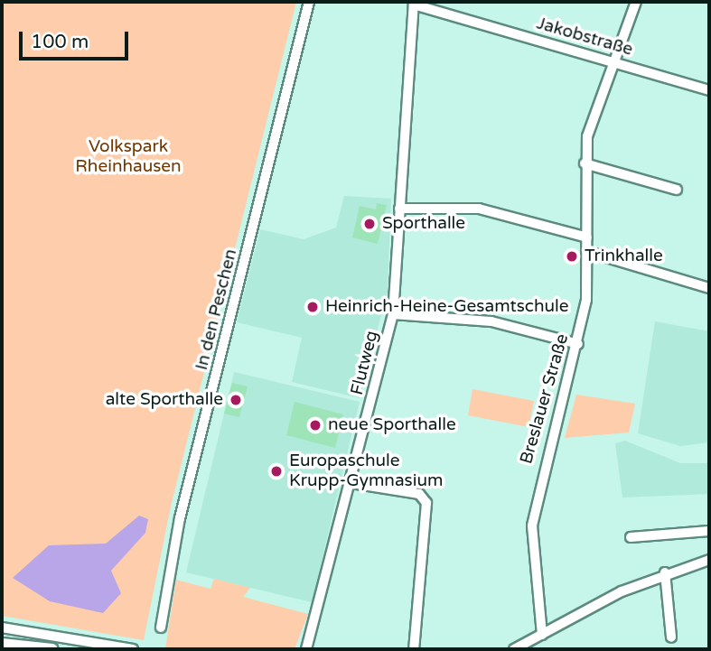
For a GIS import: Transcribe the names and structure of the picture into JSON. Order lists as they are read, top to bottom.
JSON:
{
  "streets": {
    "street": [
      "Jakobstraße",
      "In den Peschen",
      "Flutweg",
      "Breslauer Straße"
    ]
  },
  "crossings": [
    ["Jakobstraße", "Flutweg"],
    ["Jakobstraße", "Breslauer Straße"]
  ],
  "parks": ["Volkspark Rheinhausen"],
  "places": [
    "Sporthalle",
    "Trinkhalle",
    "Heinrich-Heine-Gesamtschule",
    "alte Sporthalle",
    "neue Sporthalle",
    "Europaschule Krupp-Gymnasium"
  ],
  "scale_bar": "100 m"
}
